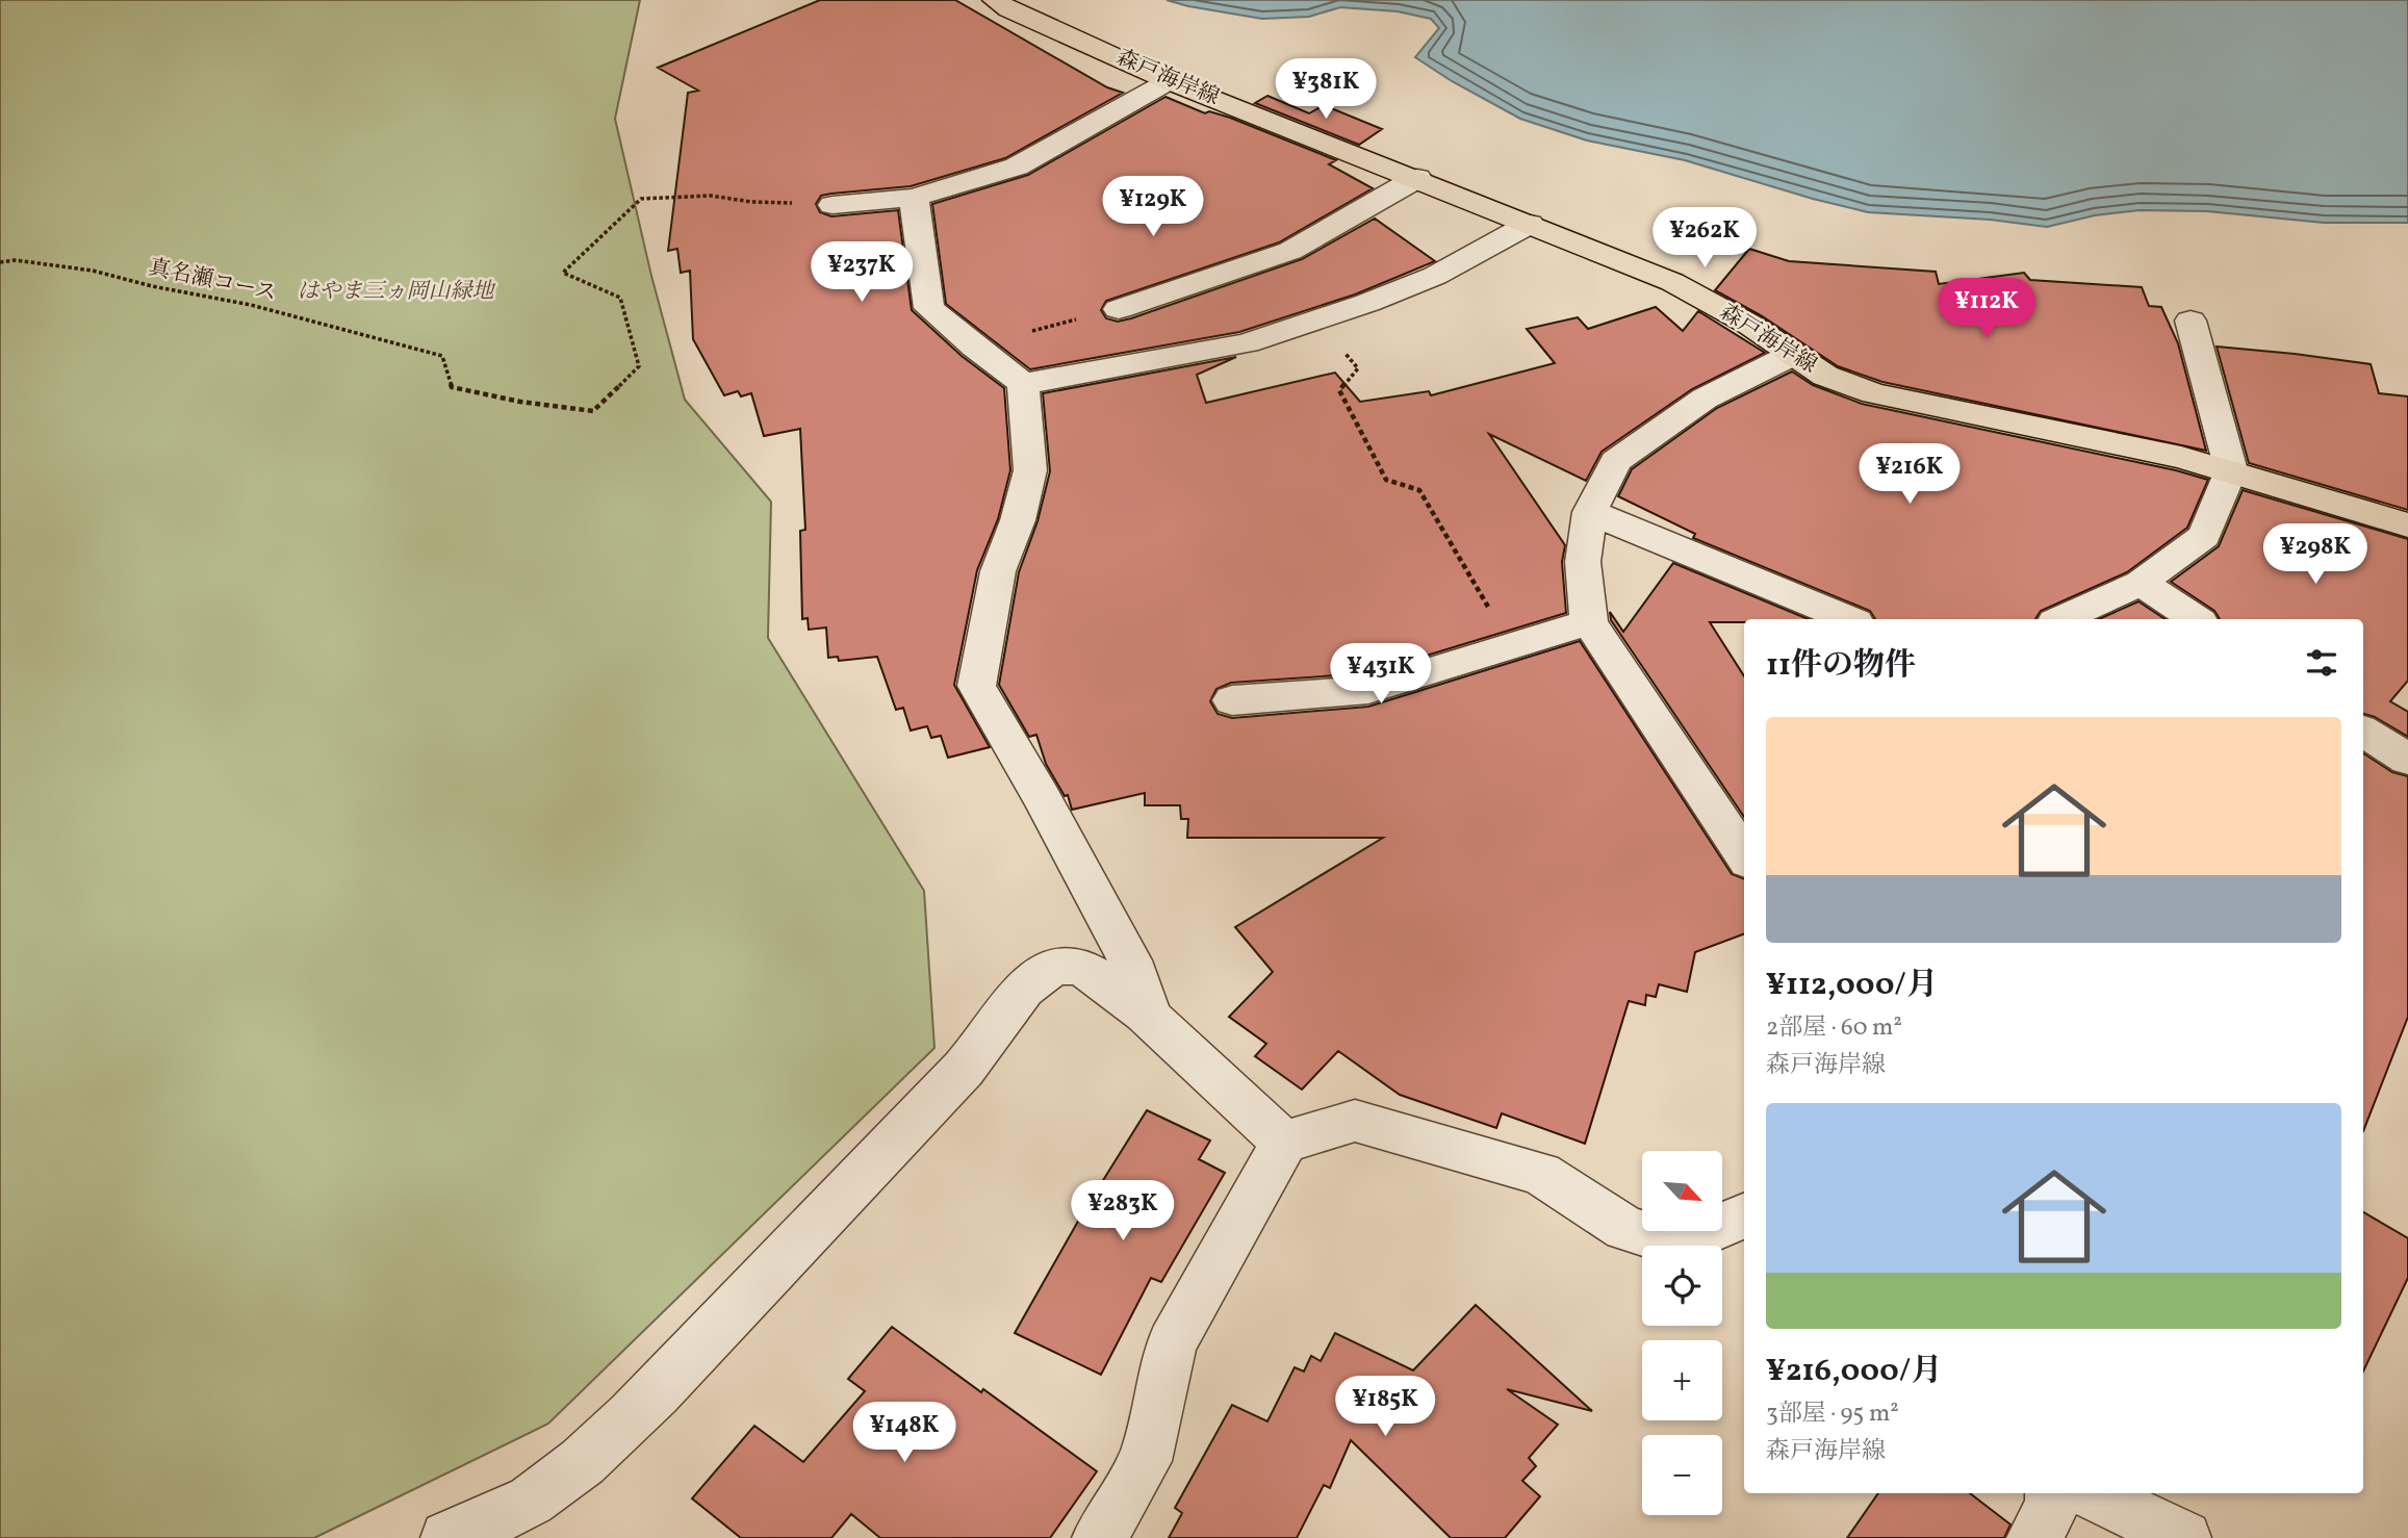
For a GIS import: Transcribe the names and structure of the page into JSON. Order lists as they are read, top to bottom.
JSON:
{
  "streets": {
    "main road": ["森戸海岸線"],
    "path": ["真名瀬コース"]
  },
  "parks": ["はやま三ヵ岡山緑地"],
  "north": "bottom right",
  "page": {
    "price": [
      "¥381K",
      "¥129K",
      "¥262K",
      "¥237K",
      "¥112K",
      "¥216K",
      "¥298K",
      "¥431K",
      "¥283K",
      "¥185K",
      "¥148K"
    ],
    "heading": "11件の物件",
    "list": [
      {
        "name": "¥112,000/月",
        "note": "2部屋 · 60 m² · 森戸海岸線"
      },
      {
        "name": "¥216,000/月",
        "note": "3部屋 · 95 m² · 森戸海岸線"
      }
    ],
    "map_buttons": ["+", "−"]
  }
}
